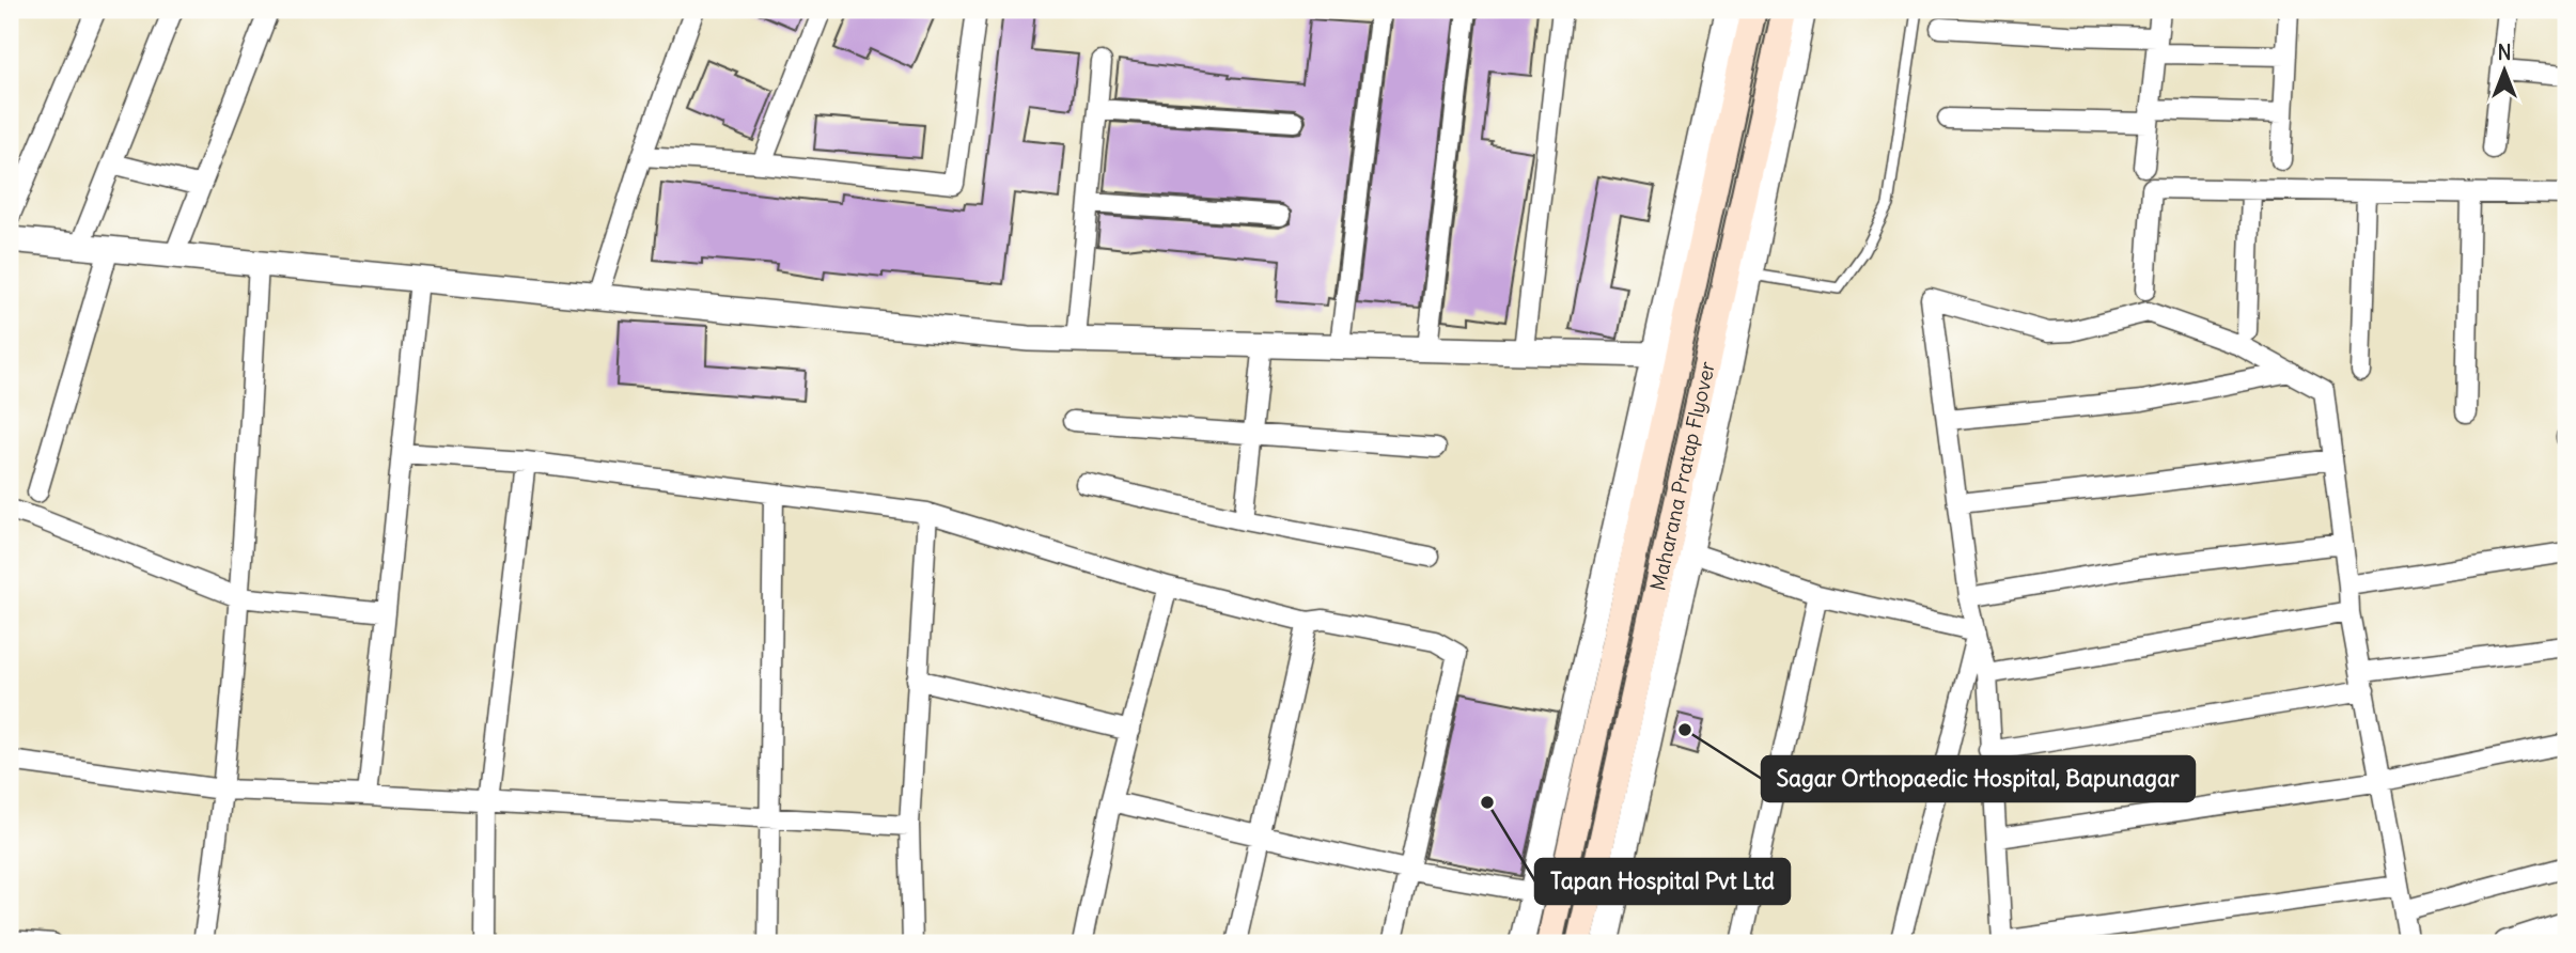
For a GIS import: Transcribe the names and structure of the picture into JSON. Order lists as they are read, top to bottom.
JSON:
{
  "streets": {
    "main road": ["Maharana Pratap Flyover"]
  },
  "places": ["Sagar Orthopaedic Hospital, Bapunagar", "Tapan Hospital Pvt Ltd"],
  "north": "top"
}
